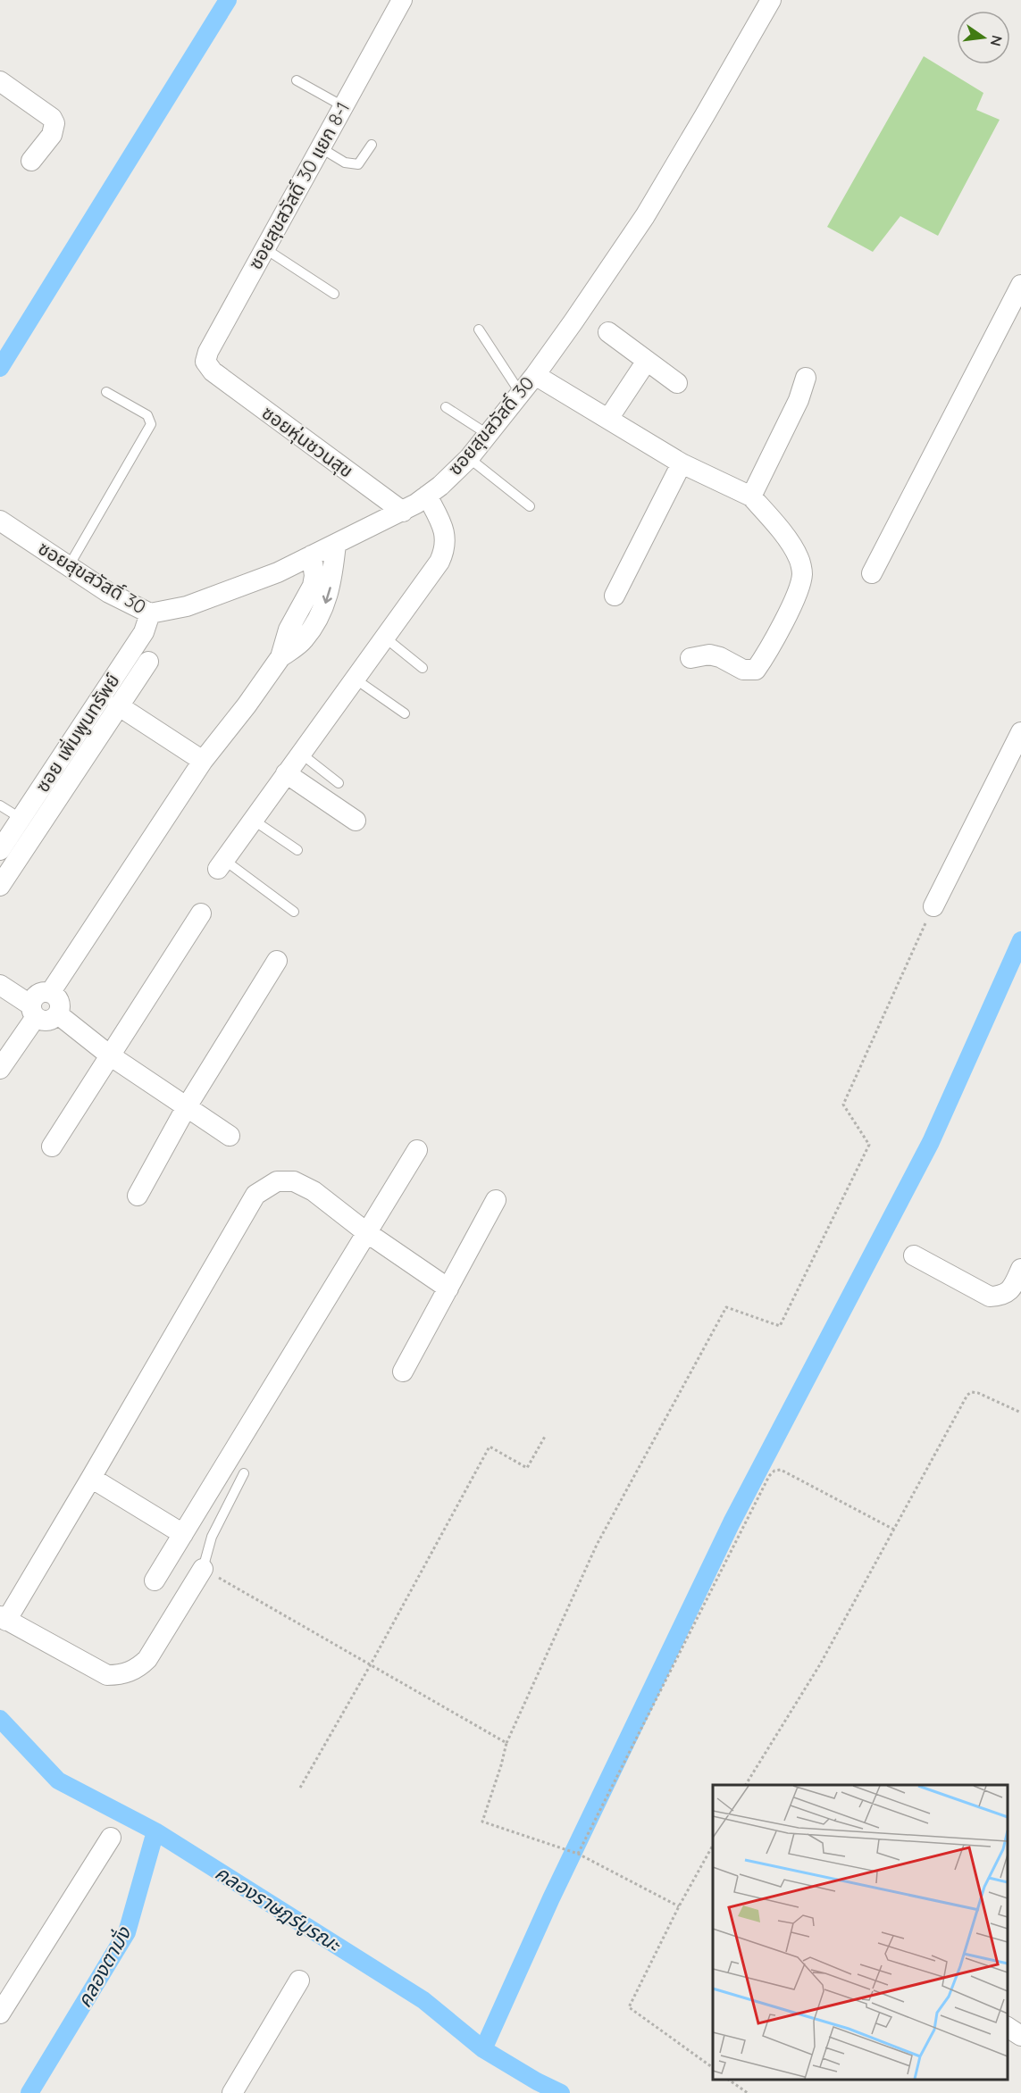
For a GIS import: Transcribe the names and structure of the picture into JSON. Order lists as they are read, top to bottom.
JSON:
{
  "streets": {
    "street": [
      "ซอยสุขสวัสดิ์ 30 แยก 8-1",
      "ซอยสุขสวัสดิ์ 30",
      "ซอยหุ่นชวนสุข",
      "ซอย เพิ่มพูนทรัพย์"
    ]
  },
  "crossings": [
    ["ซอยสุขสวัสดิ์ 30 แยก 8-1", "ซอยหุ่นชวนสุข"],
    ["ซอยสุขสวัสดิ์ 30", "ซอยหุ่นชวนสุข"],
    ["ซอยสุขสวัสดิ์ 30", "ซอย เพิ่มพูนทรัพย์"]
  ],
  "water": ["คลองราษฎร์บูรณะ", "คลองตามั่ง"],
  "north": "right"
}
